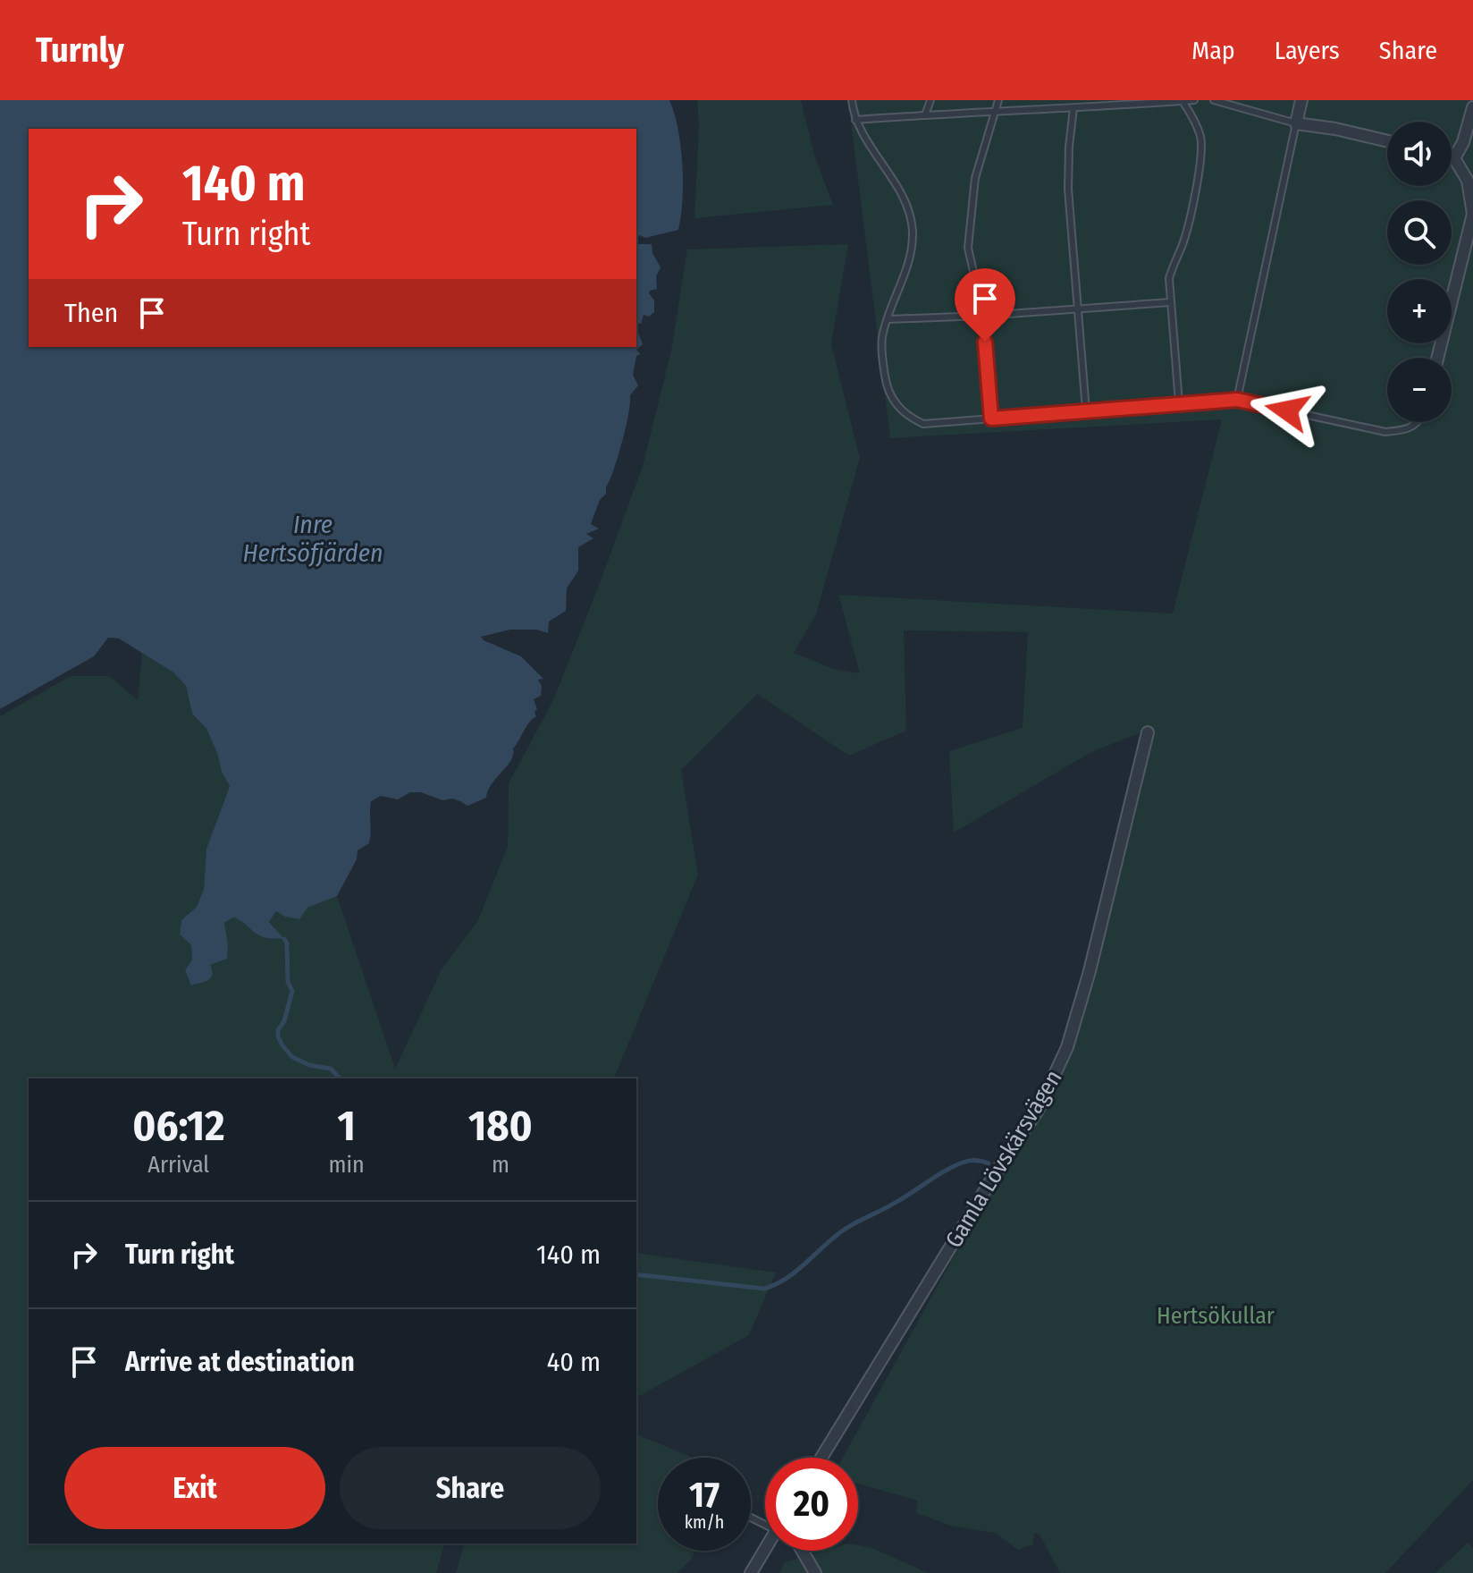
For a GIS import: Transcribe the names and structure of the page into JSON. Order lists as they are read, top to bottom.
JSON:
{
  "streets": {
    "street": ["Gamla Lövskärsvägen"]
  },
  "water": ["Inre Hertsöfjärden"],
  "parks": ["Hertsökullar"],
  "page": {
    "header": "Turnly",
    "nav": ["Map", "Layers", "Share"],
    "map_buttons": ["+", "−"],
    "turn": ["140 m", "Turn right"],
    "then": "Then",
    "eta": [
      "06:12",
      "Arrival",
      "1",
      "min",
      "180",
      "m"
    ],
    "list": [
      {
        "name": "Turn right",
        "value": "140 m"
      },
      {
        "name": "Arrive at destination",
        "value": "40 m"
      }
    ],
    "buttons": ["Exit", "Share"],
    "speed": "17 km/h",
    "limit": "20"
  }
}
